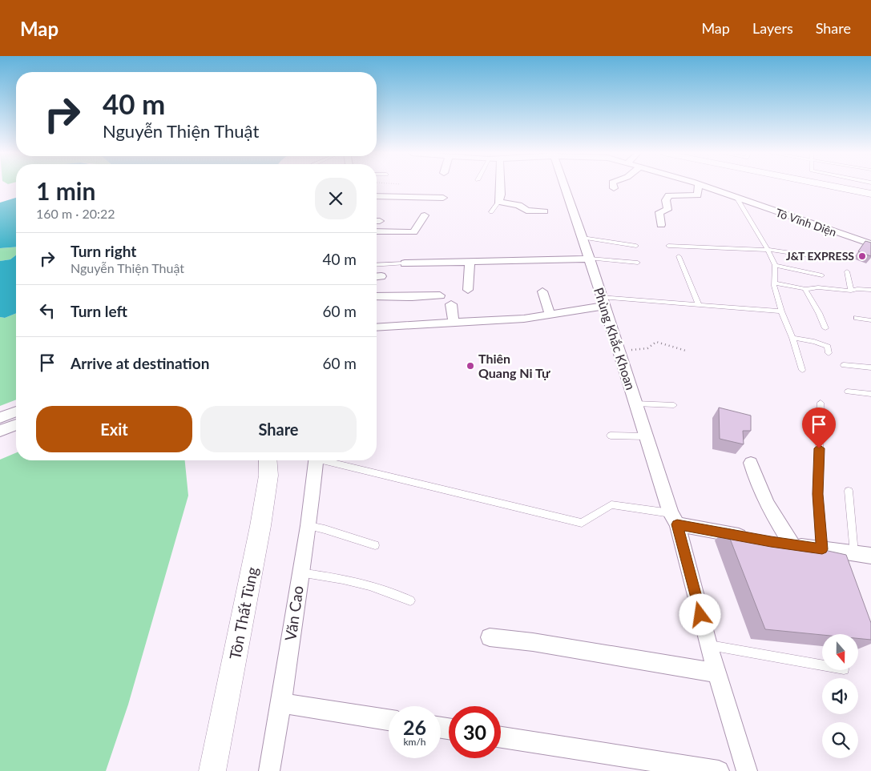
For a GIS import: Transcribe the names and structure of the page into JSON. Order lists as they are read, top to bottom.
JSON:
{
  "streets": {
    "street": [
      "Tô Vĩnh Diện",
      "Phùng Khắc Khoan",
      "Tôn Thất Tùng",
      "Văn Cao"
    ]
  },
  "places": ["J&T EXPRESS", "Thiên Quang Ni Tự"],
  "north": "bottom",
  "page": {
    "header": "Map",
    "nav": ["Map", "Layers", "Share"],
    "turn": ["40 m", "Nguyễn Thiện Thuật"],
    "heading": ["1 min", "160 m · 20:22"],
    "list": [
      {
        "name": "Turn right",
        "note": "Nguyễn Thiện Thuật",
        "value": "40 m"
      },
      {
        "name": "Turn left",
        "value": "60 m"
      },
      {
        "name": "Arrive at destination",
        "value": "60 m"
      }
    ],
    "buttons": ["Exit", "Share"],
    "speed": "26 km/h",
    "limit": "30"
  }
}
